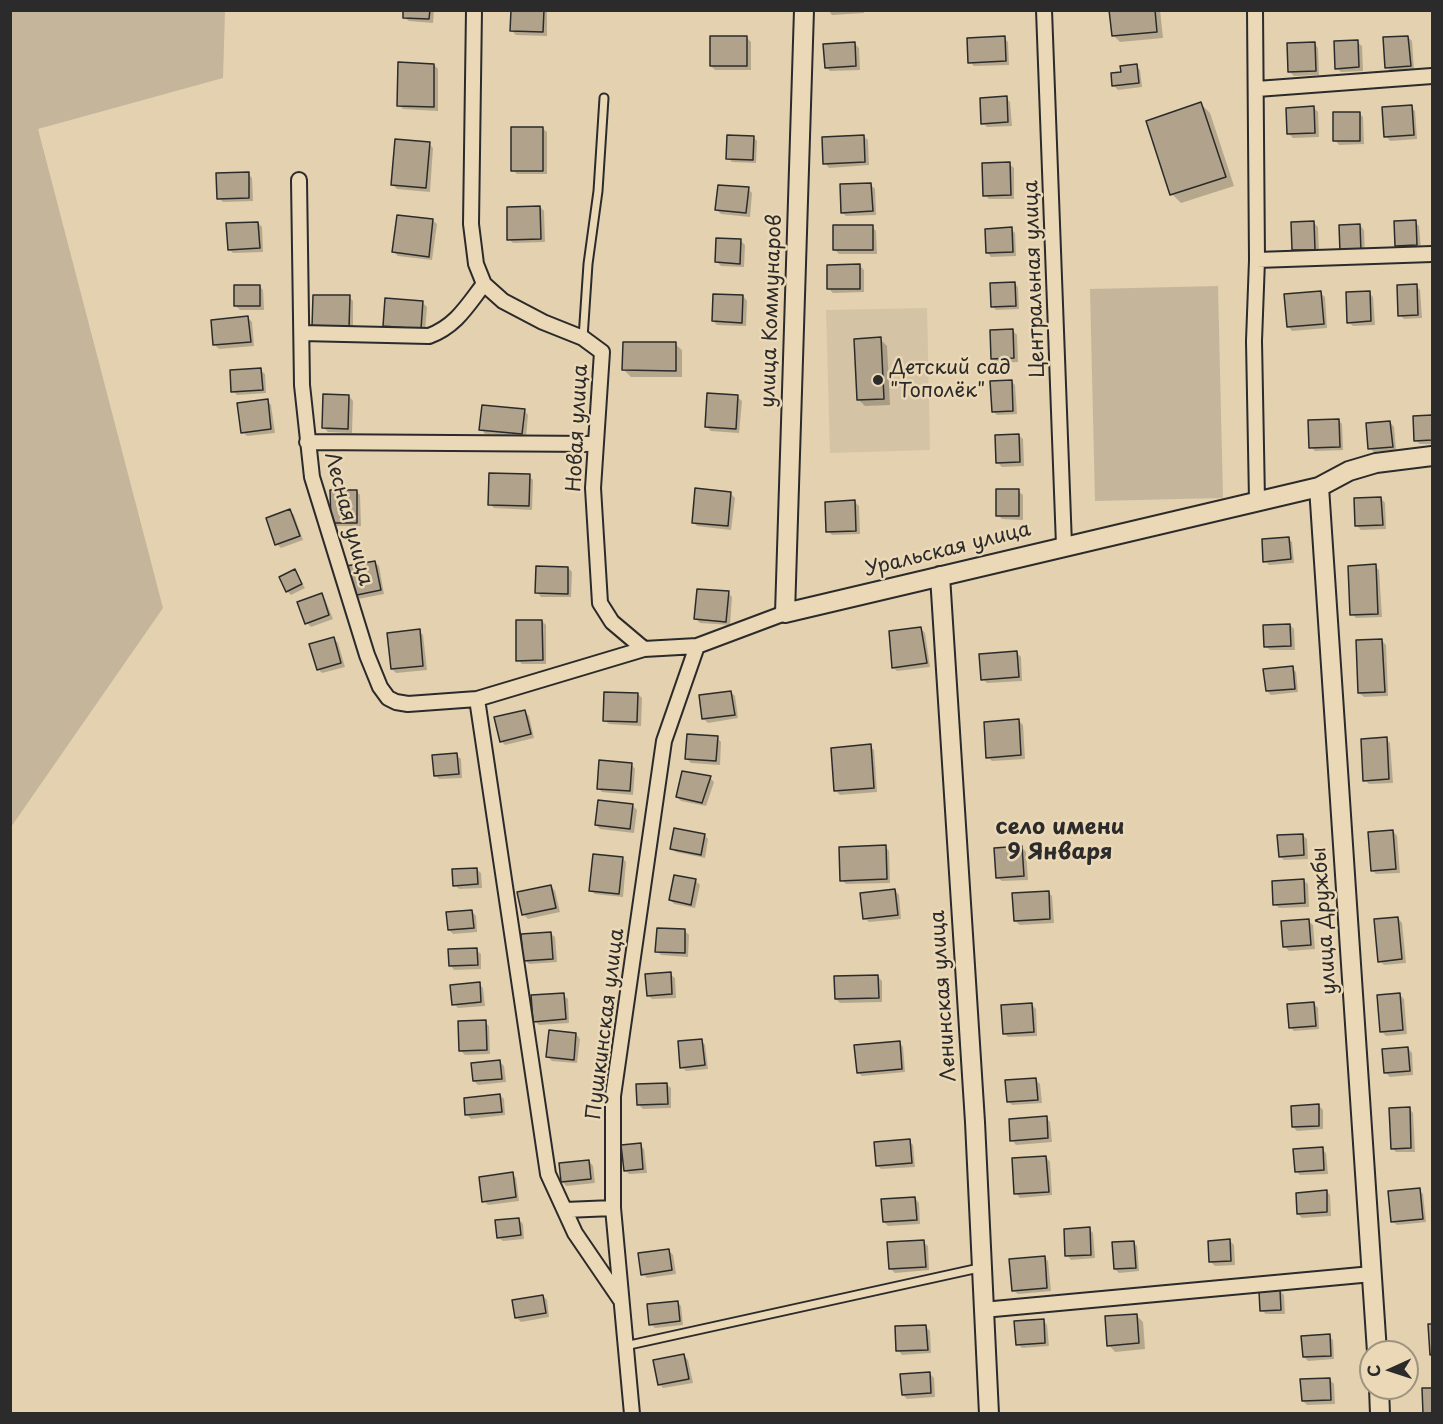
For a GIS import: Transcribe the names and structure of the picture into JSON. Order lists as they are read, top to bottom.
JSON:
{
  "streets": {
    "street": [
      "Центральная улица",
      "улица Коммунаров",
      "Новая улица",
      "Лесная улица",
      "Уральская улица",
      "улица Дружбы",
      "Ленинская улица",
      "Пушкинская улица"
    ]
  },
  "crossings": [
    ["Центральная улица", "Уральская улица"],
    ["улица Коммунаров", "Уральская улица"],
    ["Новая улица", "Уральская улица"],
    ["Лесная улица", "Уральская улица"],
    ["Уральская улица", "улица Дружбы"],
    ["Уральская улица", "Ленинская улица"],
    ["Уральская улица", "Пушкинская улица"]
  ],
  "districts": ["село имени 9 Января"],
  "places": ["Детский сад \"Тополёк\""],
  "north": "left"
}
